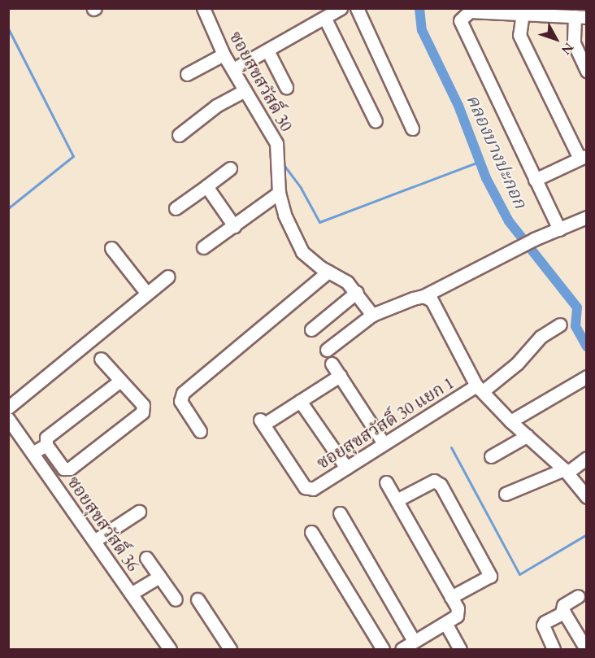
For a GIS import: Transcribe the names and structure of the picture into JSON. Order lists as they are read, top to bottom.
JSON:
{
  "streets": {
    "street": ["ซอยสุขสวัสดิ์ 30", "ซอยสุขสวัสดิ์ 30 แยก 1", "ซอยสุขสวัสดิ์ 36"]
  },
  "water": ["คลองบางปะกอก"],
  "north": "bottom right"
}
